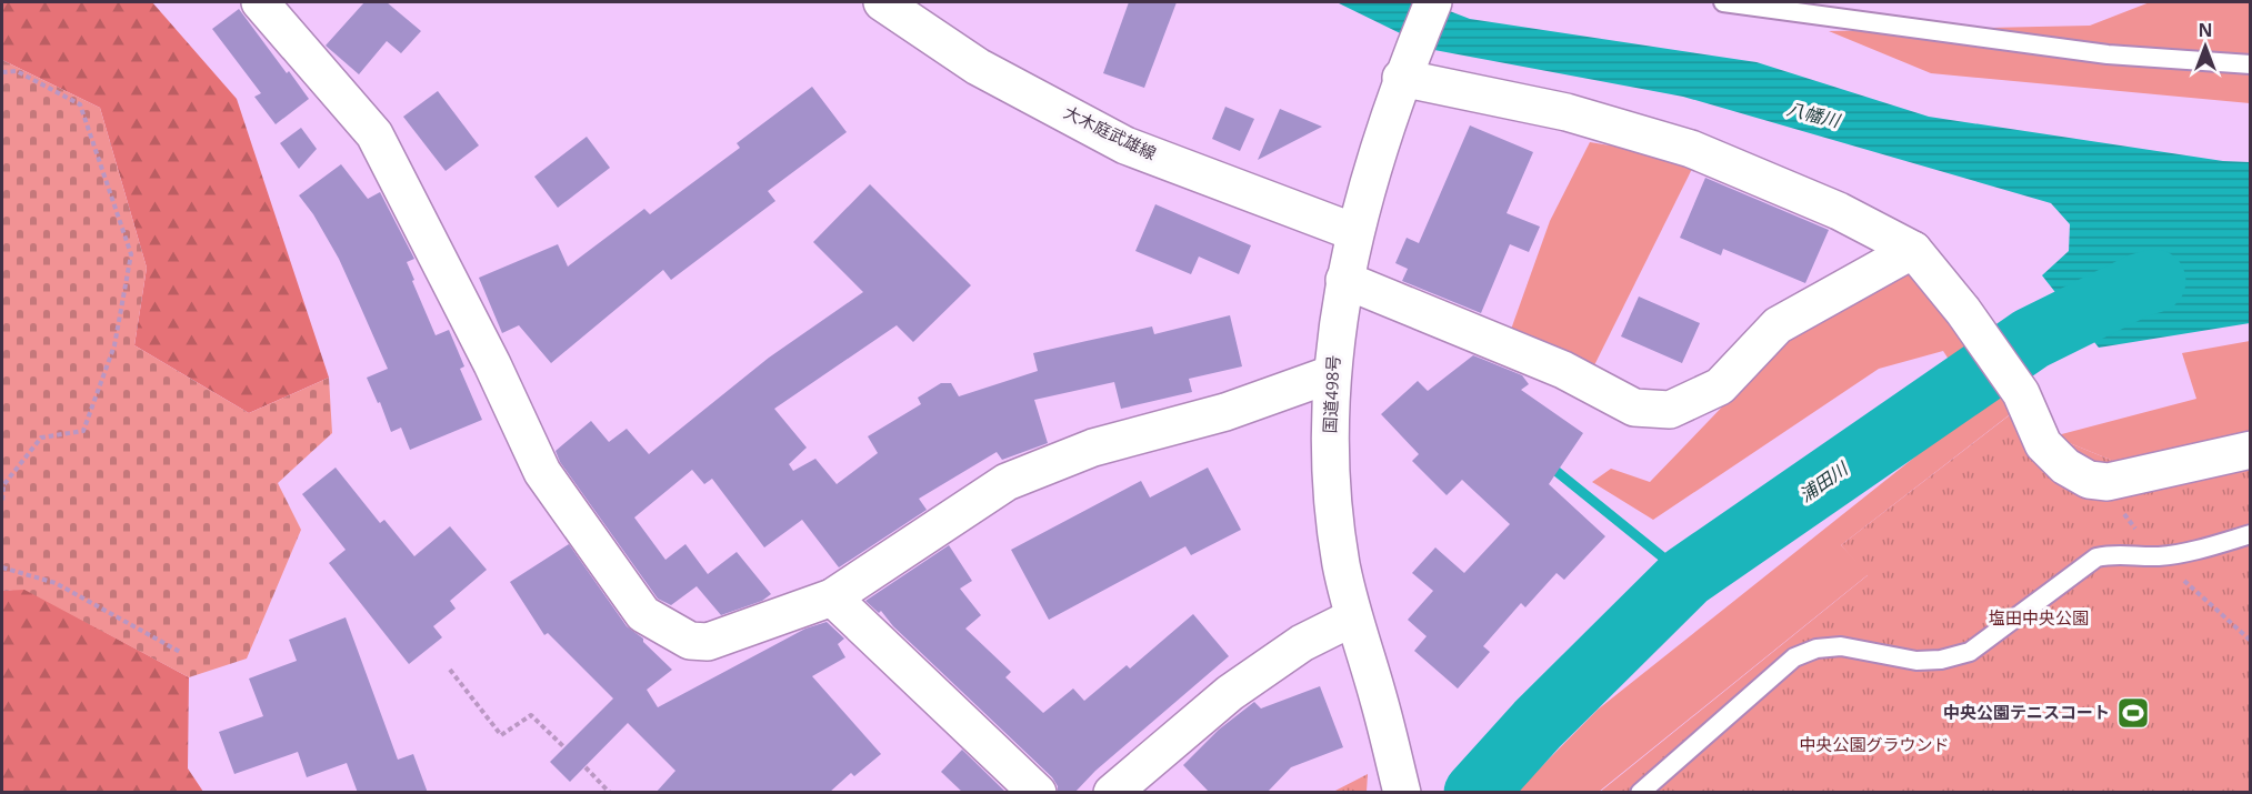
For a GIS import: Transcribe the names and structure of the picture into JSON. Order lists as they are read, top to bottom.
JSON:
{
  "streets": {
    "main road": ["大木庭武雄線", "国道498号"]
  },
  "crossings": [
    ["大木庭武雄線", "国道498号"]
  ],
  "water": ["八幡川", "浦田川"],
  "parks": ["塩田中央公園", "中央公園グラウンド"],
  "places": {
    "sports": ["中央公園テニスコート"]
  },
  "north": "top"
}
